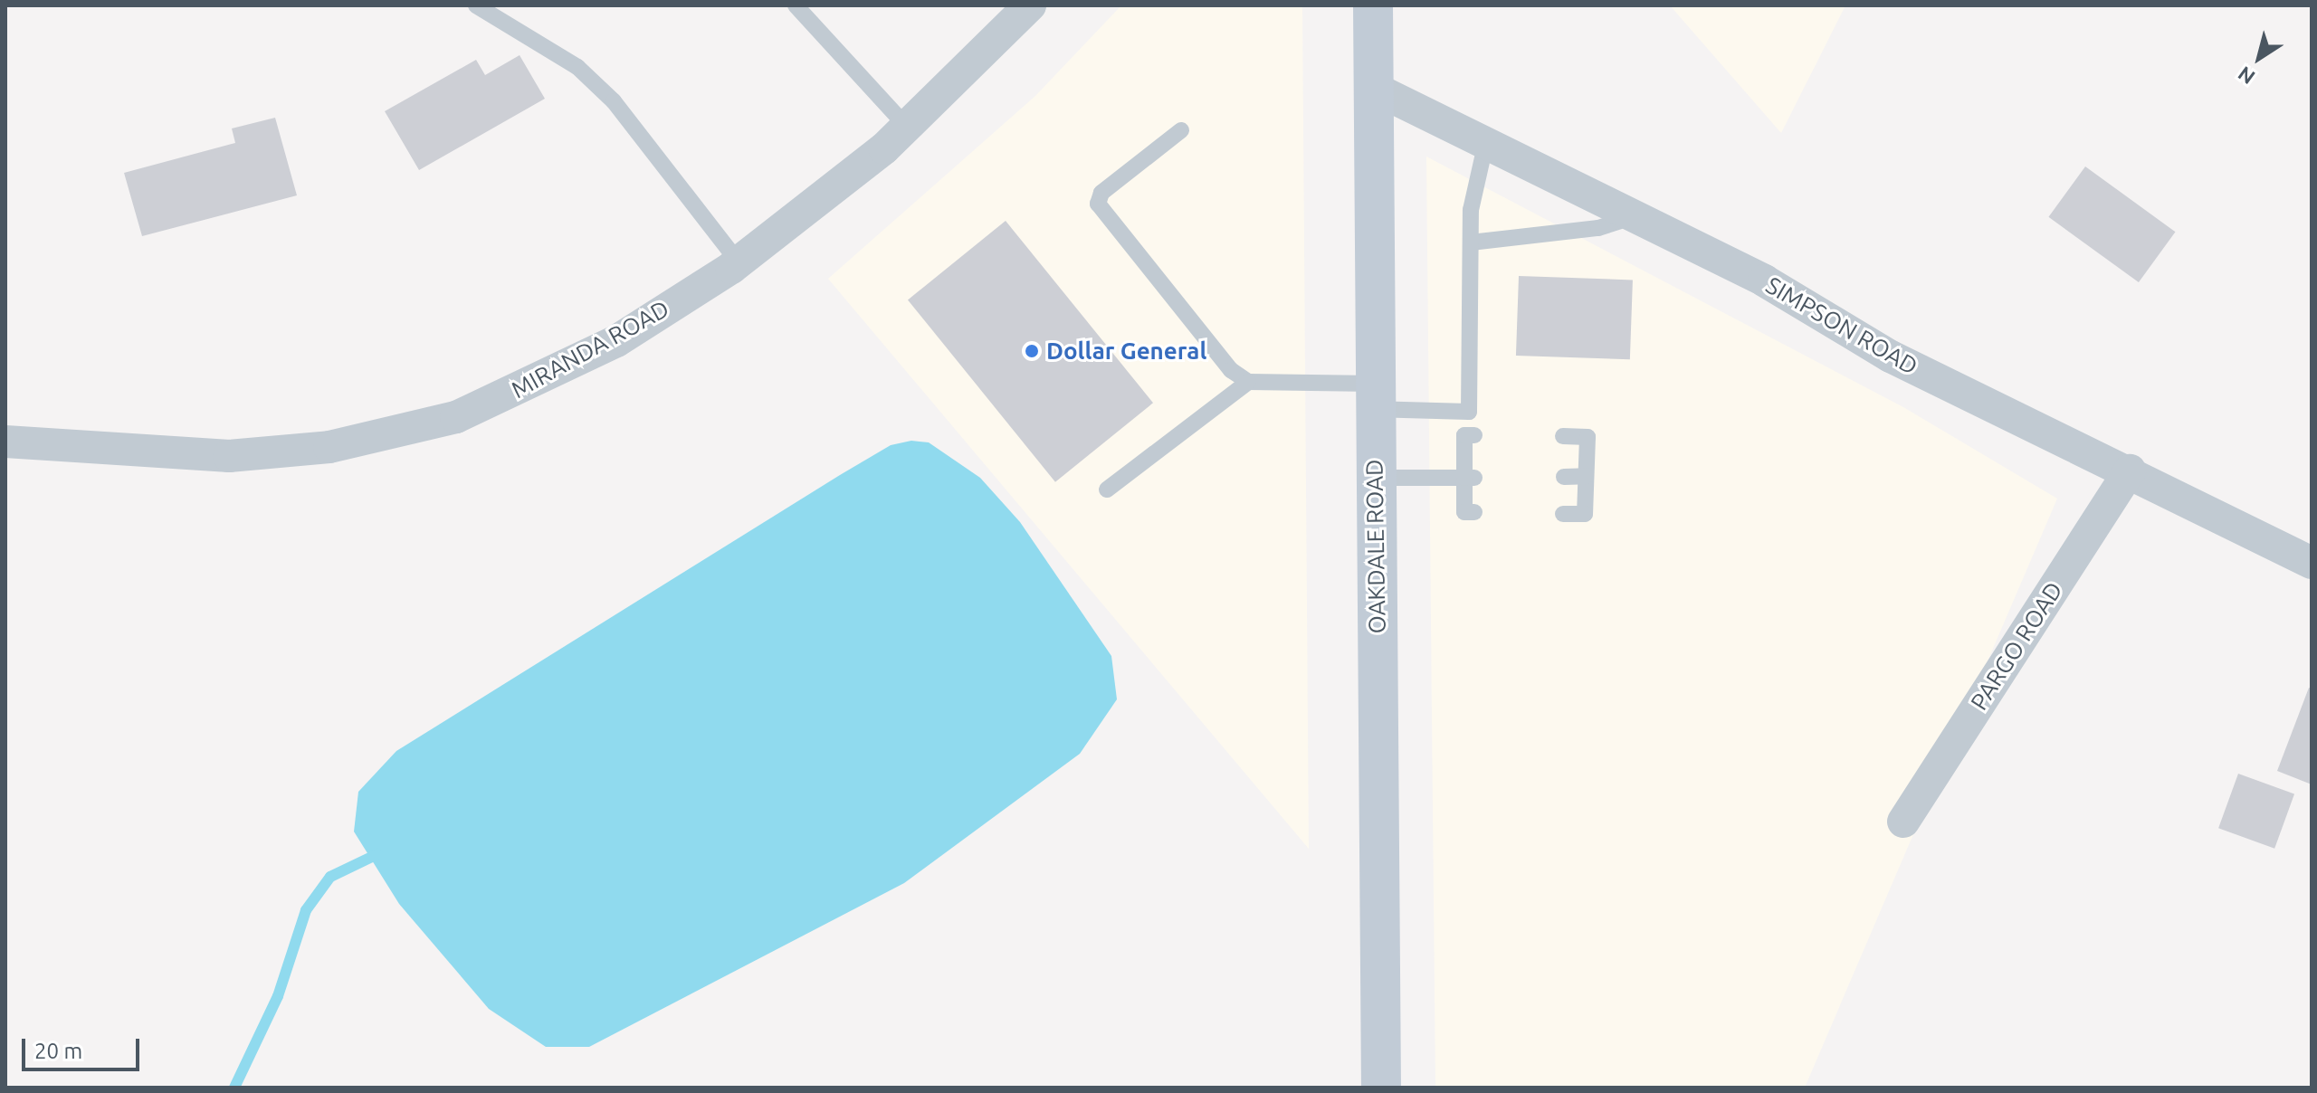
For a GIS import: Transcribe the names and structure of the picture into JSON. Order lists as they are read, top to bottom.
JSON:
{
  "streets": {
    "main road": ["OAKDALE ROAD"],
    "street": ["SIMPSON ROAD", "MIRANDA ROAD", "PARGO ROAD"]
  },
  "crossings": [
    ["SIMPSON ROAD", "OAKDALE ROAD"],
    ["SIMPSON ROAD", "PARGO ROAD"]
  ],
  "places": ["Dollar General"],
  "scale_bar": "20 m",
  "north": "bottom left"
}
